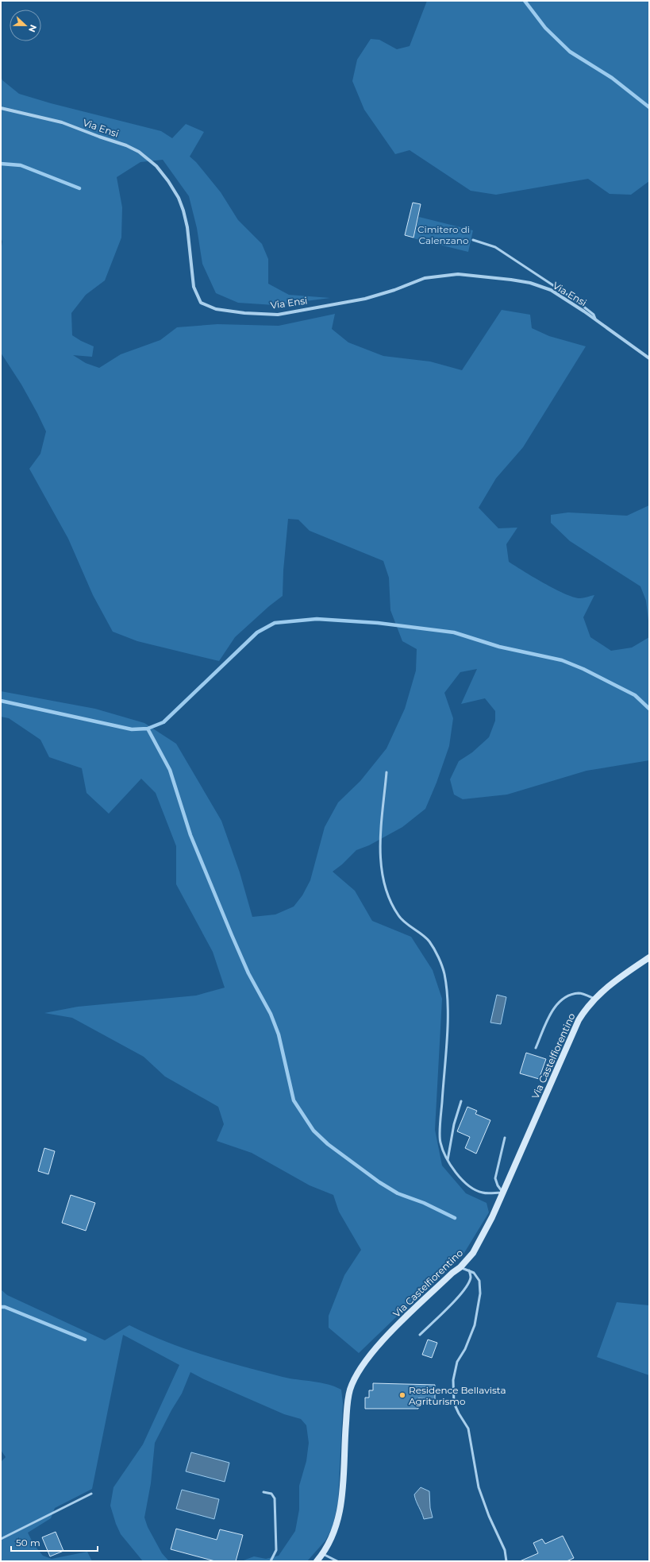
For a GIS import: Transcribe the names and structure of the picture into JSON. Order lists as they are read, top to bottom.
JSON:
{
  "streets": {
    "street": ["Via Ensi", "Via Castelfiorentino"]
  },
  "parks": ["Cimitero di Calenzano"],
  "places": ["Residence Bellavista Agriturismo"],
  "scale_bar": "50 m",
  "north": "right"
}
